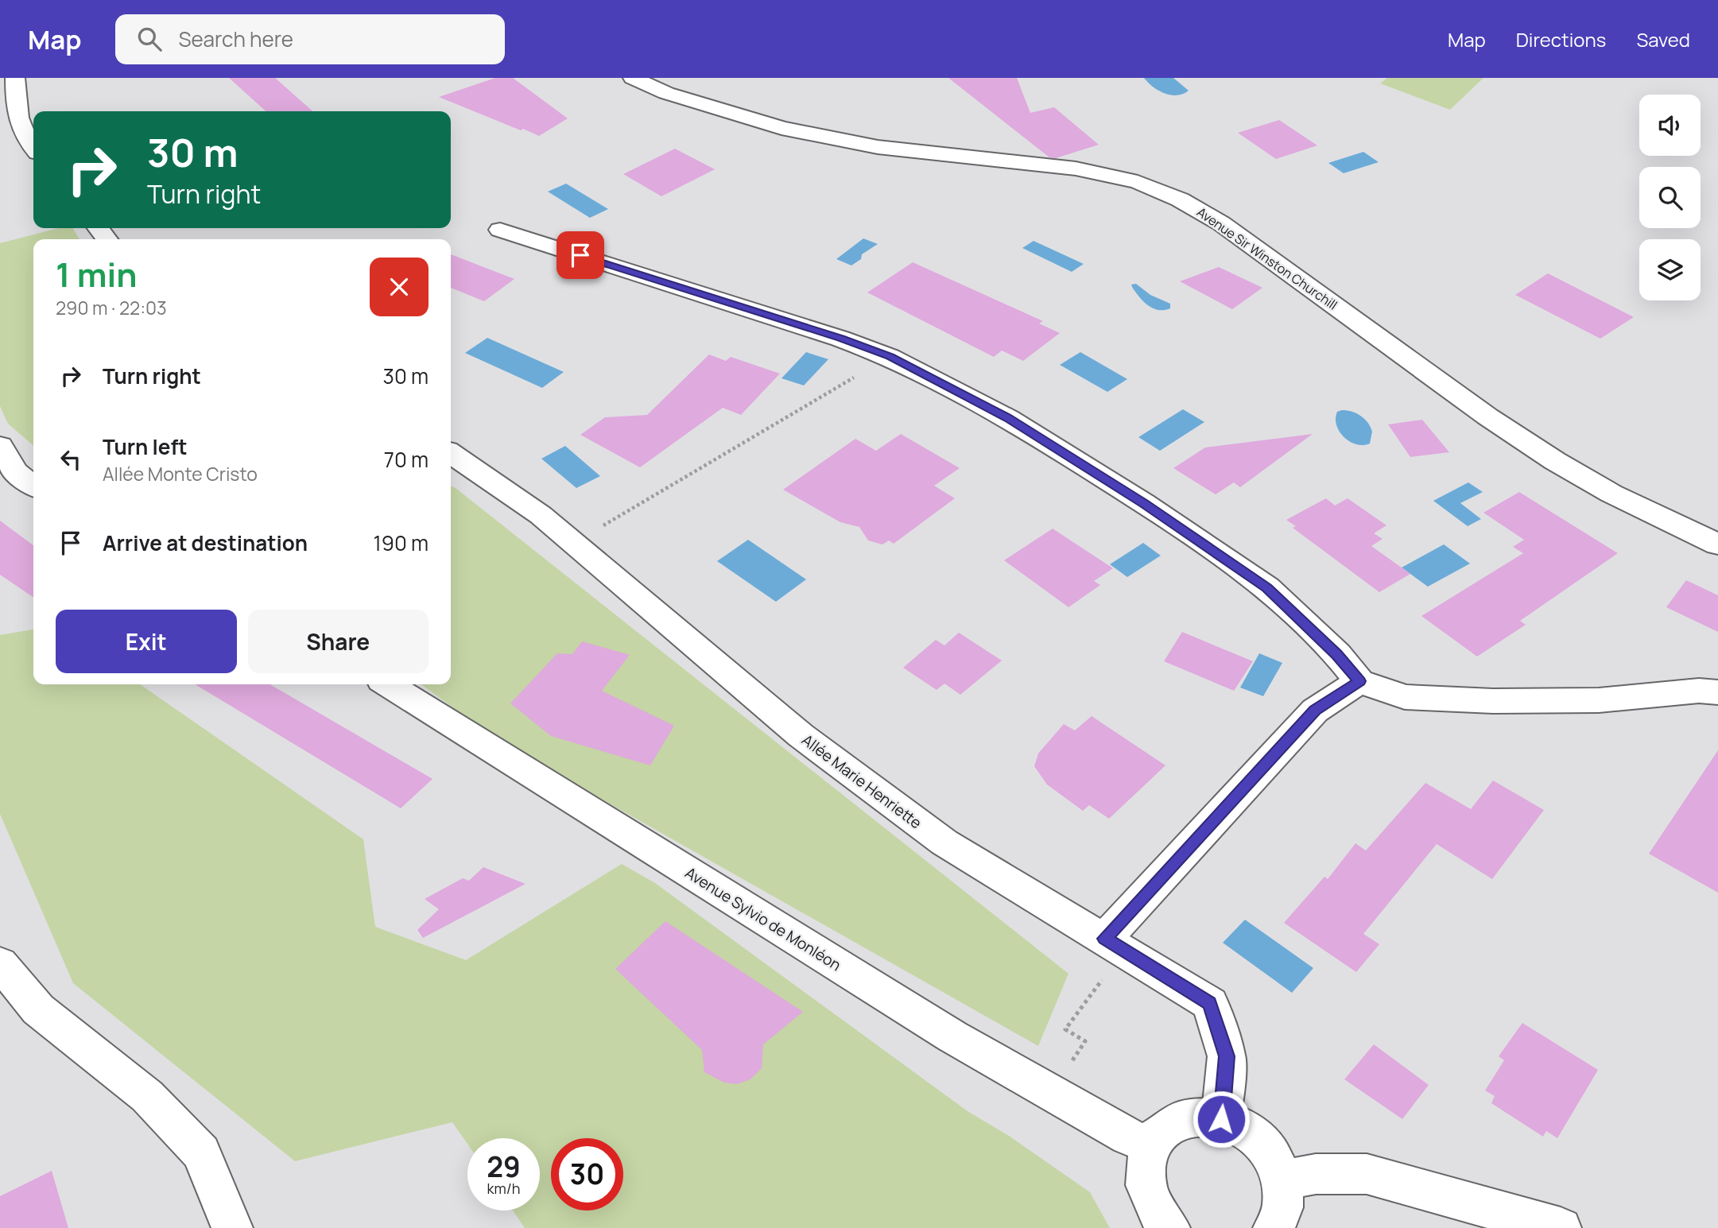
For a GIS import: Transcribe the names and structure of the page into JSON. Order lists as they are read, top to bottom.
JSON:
{
  "streets": {
    "street": ["Avenue Sir Winston Churchill", "Allée Marie Henriette", "Avenue Sylvio de Monléon"]
  },
  "page": {
    "header": "Map",
    "search": "Search here",
    "nav": ["Map", "Directions", "Saved"],
    "turn": ["30 m", "Turn right"],
    "heading": ["1 min", "290 m · 22:03"],
    "list": [
      {
        "name": "Turn right",
        "value": "30 m"
      },
      {
        "name": "Turn left",
        "note": "Allée Monte Cristo",
        "value": "70 m"
      },
      {
        "name": "Arrive at destination",
        "value": "190 m"
      }
    ],
    "buttons": ["Exit", "Share"],
    "speed": "29 km/h",
    "limit": "30"
  }
}
